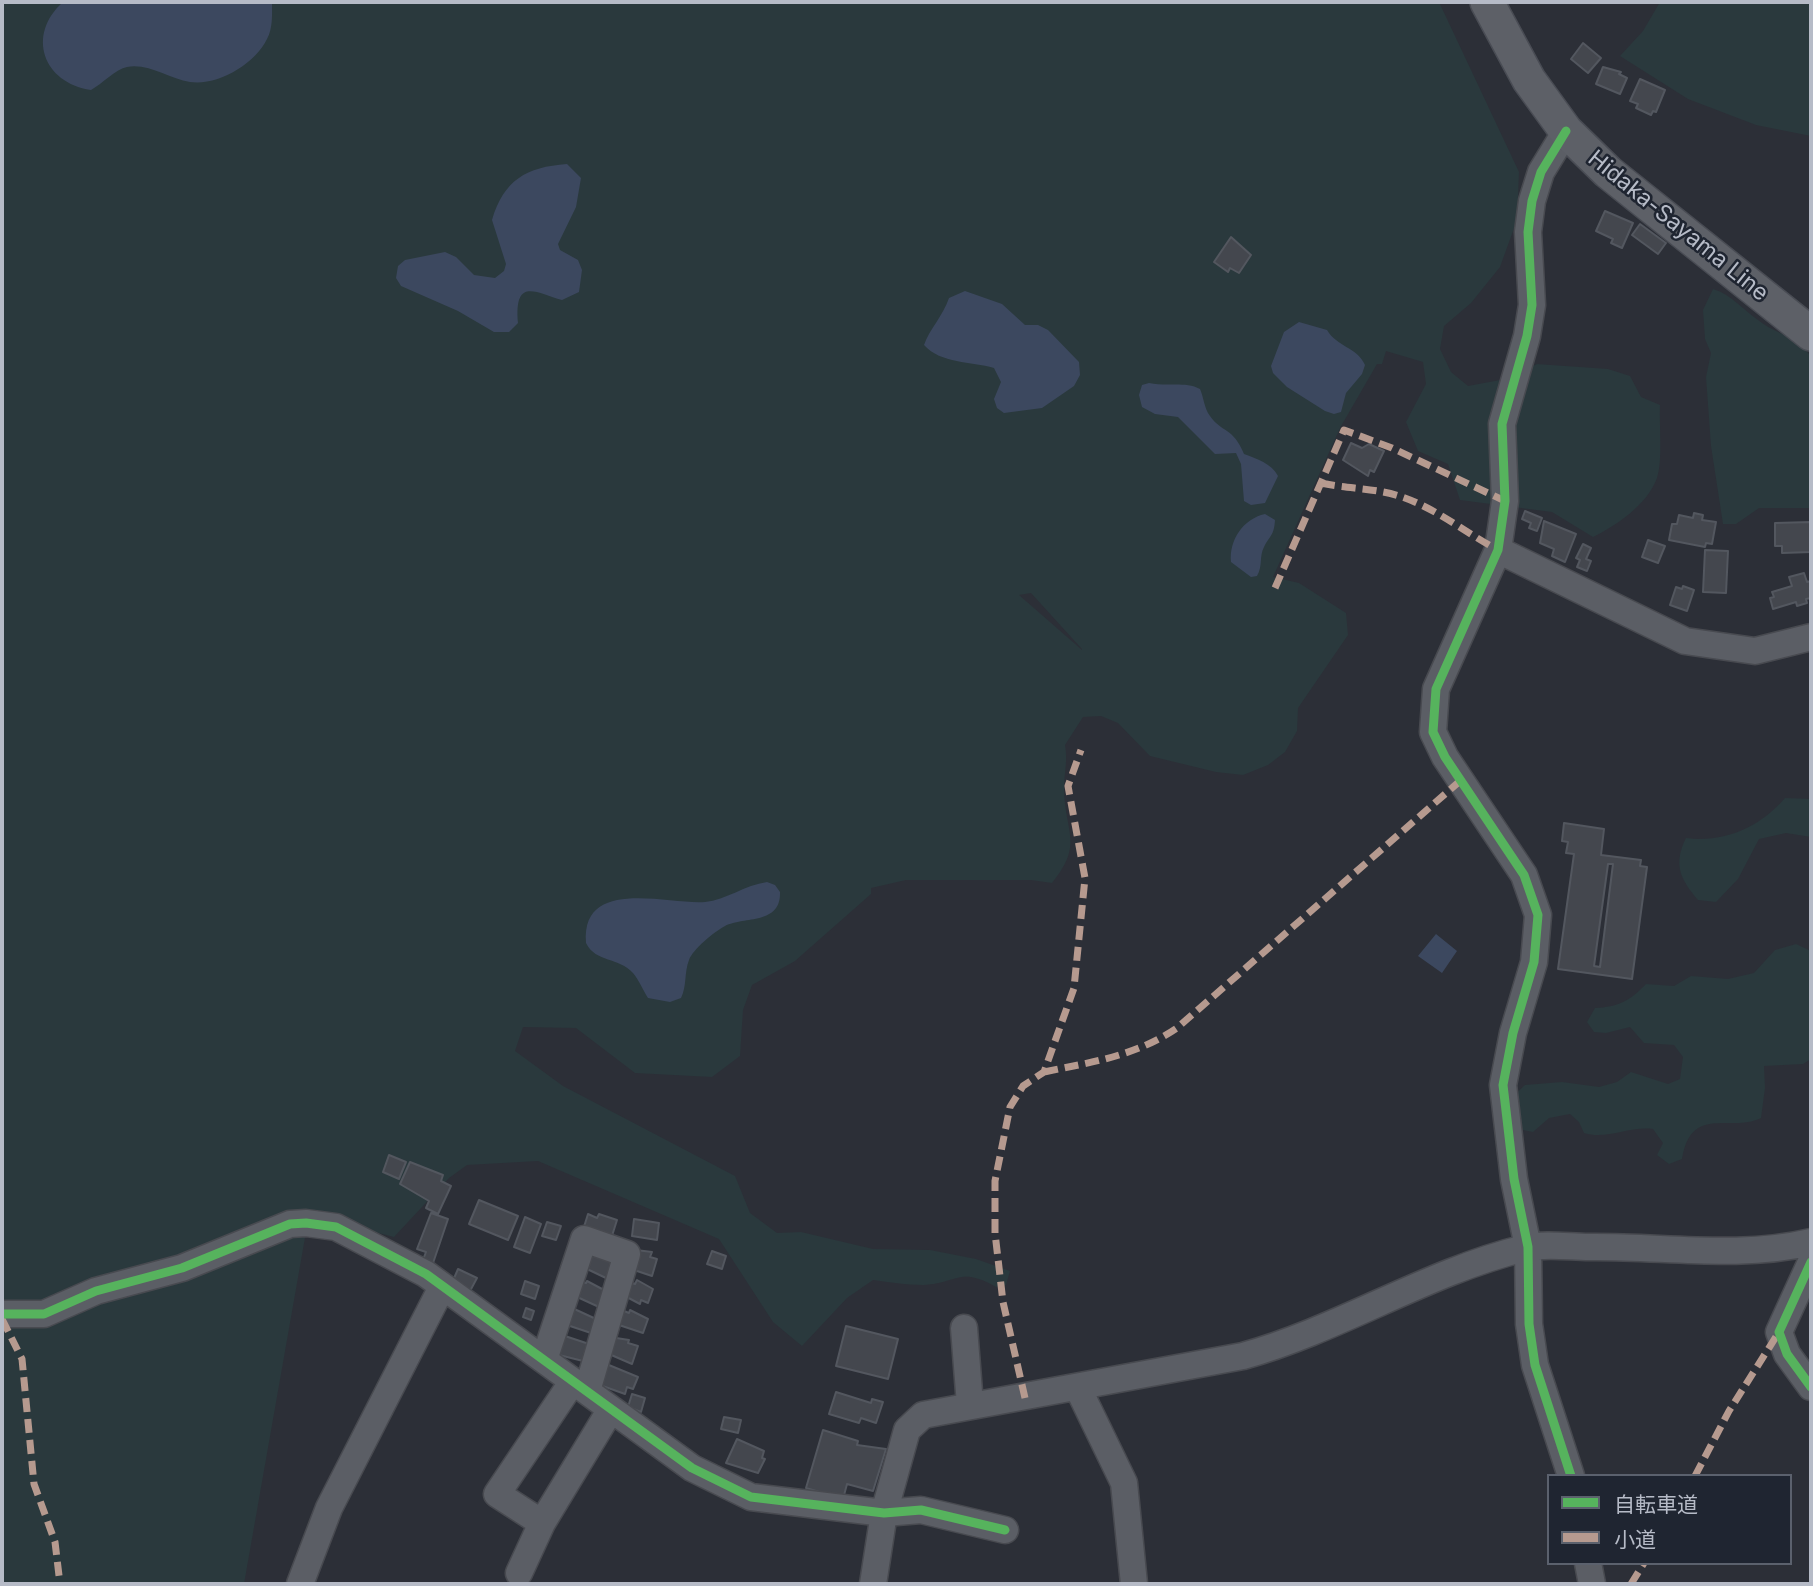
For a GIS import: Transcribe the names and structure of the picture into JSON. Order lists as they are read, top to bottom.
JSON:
{
  "streets": {
    "main road": ["Hidaka-Sayama Line"]
  },
  "legend": ["自転車道", "小道"]
}
